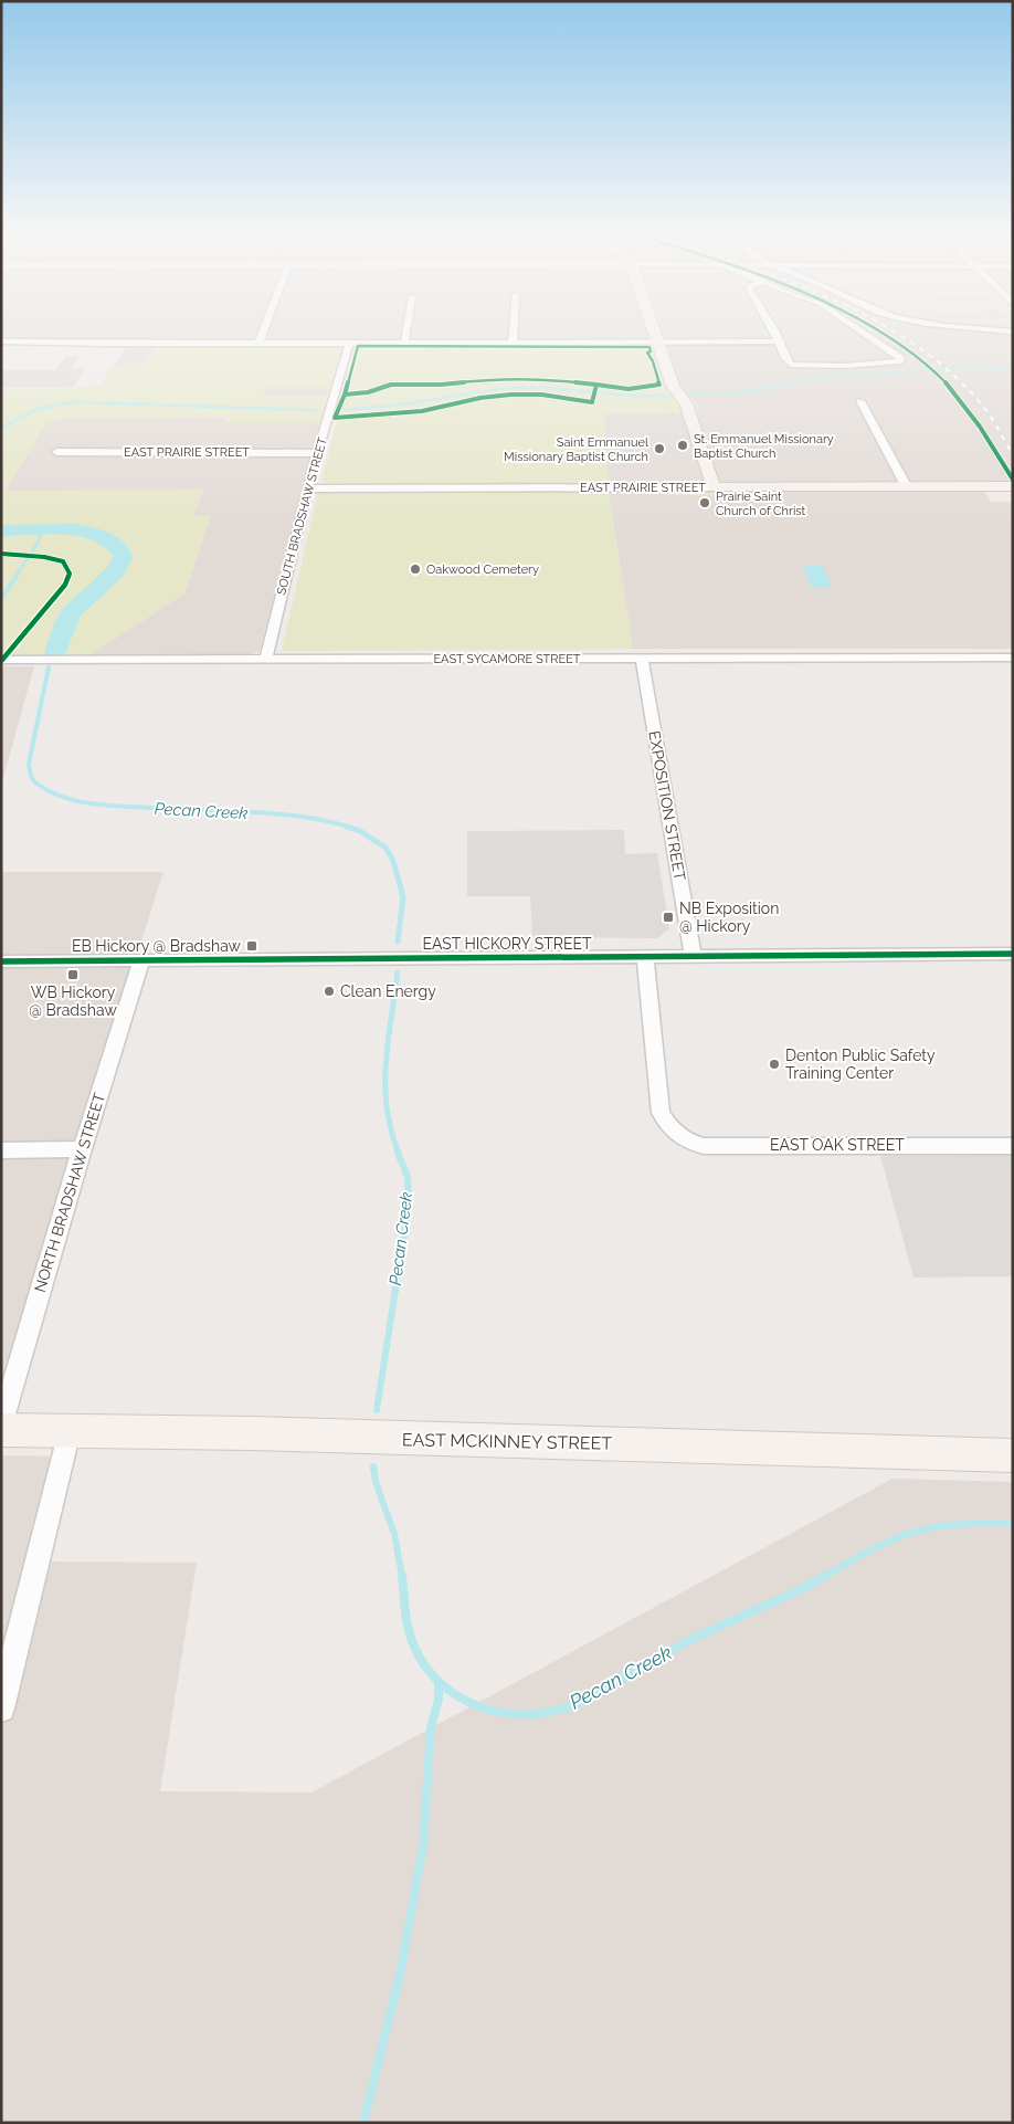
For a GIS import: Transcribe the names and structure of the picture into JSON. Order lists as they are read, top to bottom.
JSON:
{
  "streets": {
    "street": [
      "EAST PRAIRIE STREET",
      "SOUTH BRADSHAW STREET",
      "EAST SYCAMORE STREET",
      "EXPOSITION STREET",
      "EAST HICKORY STREET",
      "EAST OAK STREET",
      "NORTH BRADSHAW STREET",
      "EAST MCKINNEY STREET"
    ]
  },
  "crossings": [
    ["EAST PRAIRIE STREET", "SOUTH BRADSHAW STREET"],
    ["SOUTH BRADSHAW STREET", "EAST SYCAMORE STREET"],
    ["EAST SYCAMORE STREET", "EXPOSITION STREET"],
    ["EXPOSITION STREET", "EAST HICKORY STREET"],
    ["EAST HICKORY STREET", "EAST OAK STREET"],
    ["EAST HICKORY STREET", "NORTH BRADSHAW STREET"]
  ],
  "water": ["Pecan Creek"],
  "places": {
    "other": [
      "St. Emmanuel Missionary Baptist Church",
      "Saint Emmanuel Missionary Baptist Church",
      "Prairie Saint Church of Christ",
      "Oakwood Cemetery",
      "Clean Energy",
      "Denton Public Safety Training Center"
    ],
    "transit": ["NB Exposition @ Hickory", "EB Hickory @ Bradshaw", "WB Hickory @ Bradshaw"]
  }
}
